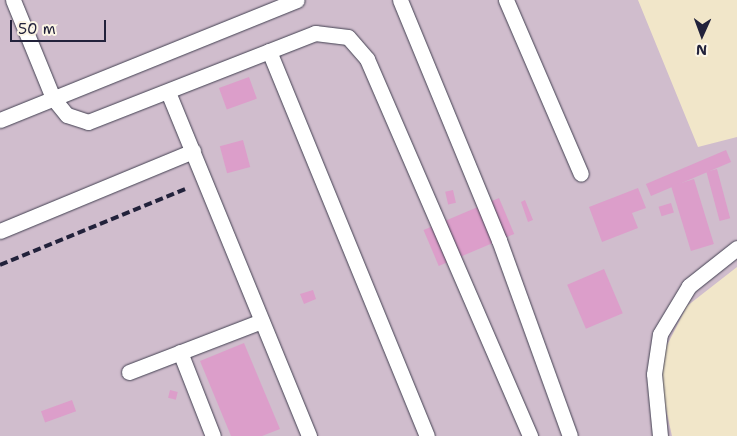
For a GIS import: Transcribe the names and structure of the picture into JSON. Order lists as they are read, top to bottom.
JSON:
{
  "scale_bar": "50 m",
  "north": "bottom"
}
